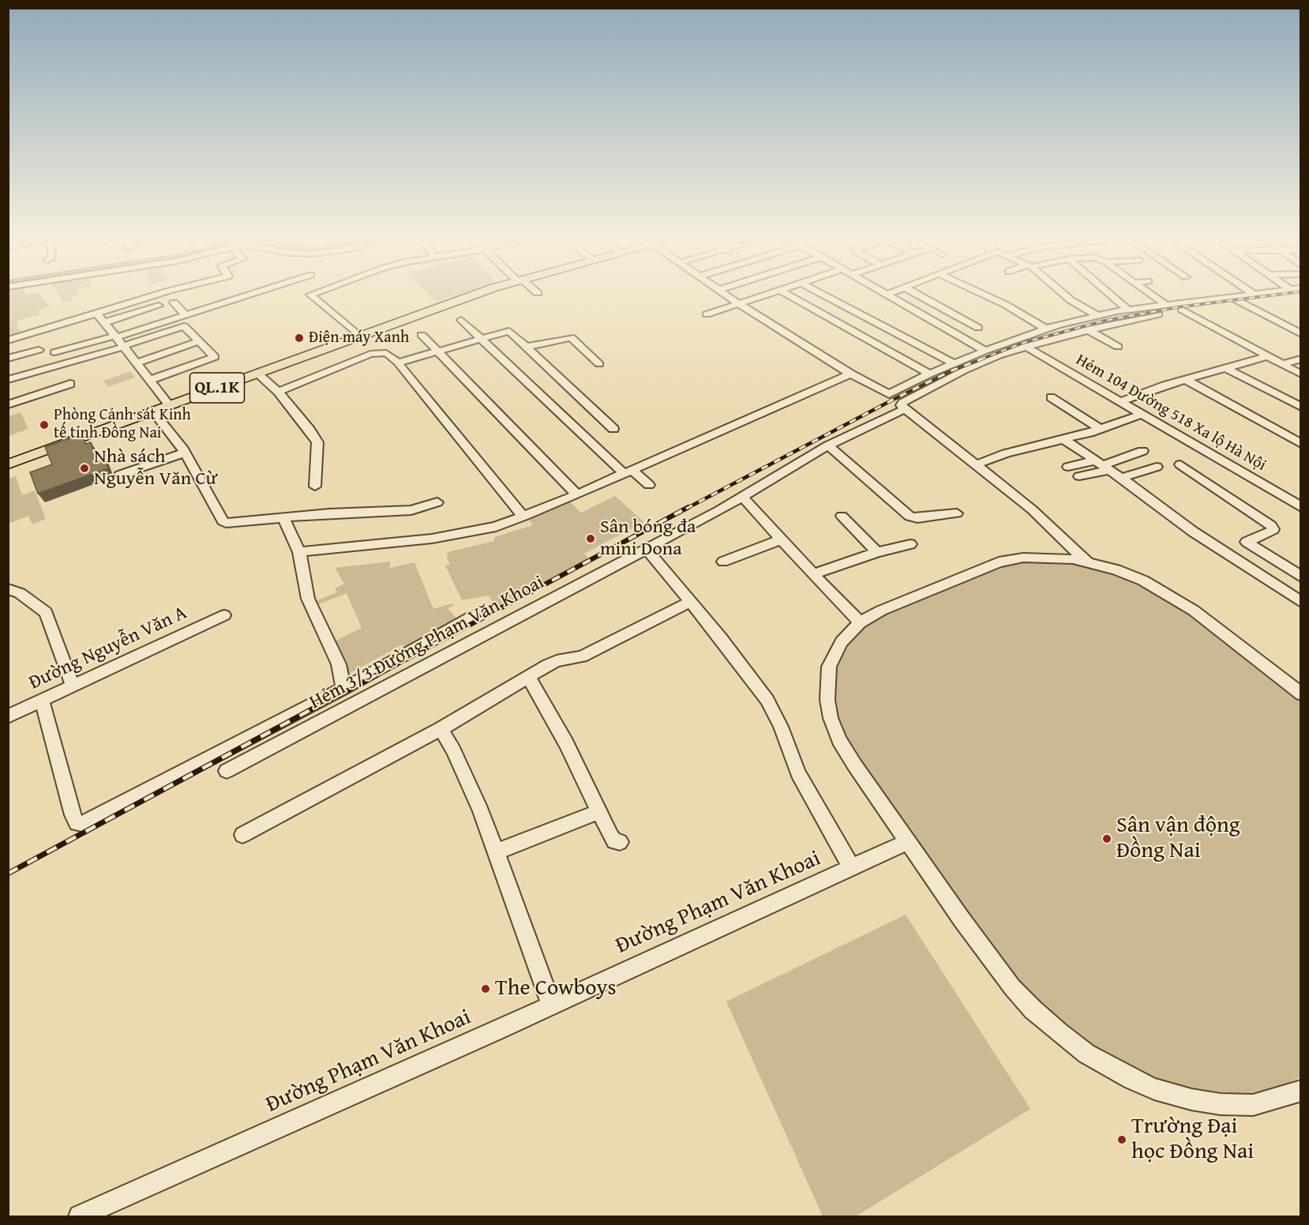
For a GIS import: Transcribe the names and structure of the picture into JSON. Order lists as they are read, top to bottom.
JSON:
{
  "streets": {
    "main road": ["QL.1K"],
    "street": [
      "Hẻm 104 Đường 518 Xa lộ Hà Nội",
      "Hẻm 3/3 Đường Phạm Văn Khoai",
      "Đường Nguyễn Văn A",
      "Đường Phạm Văn Khoai"
    ]
  },
  "places": [
    "Điện máy Xanh",
    "Phòng Cảnh sát Kinh tế tỉnh Đồng Nai",
    "Nhà sách Nguyễn Văn Cừ",
    "Sân bóng đa mini Dona",
    "Sân vận động Đồng Nai",
    "The Cowboys",
    "Trường Đại học Đồng Nai"
  ]
}
